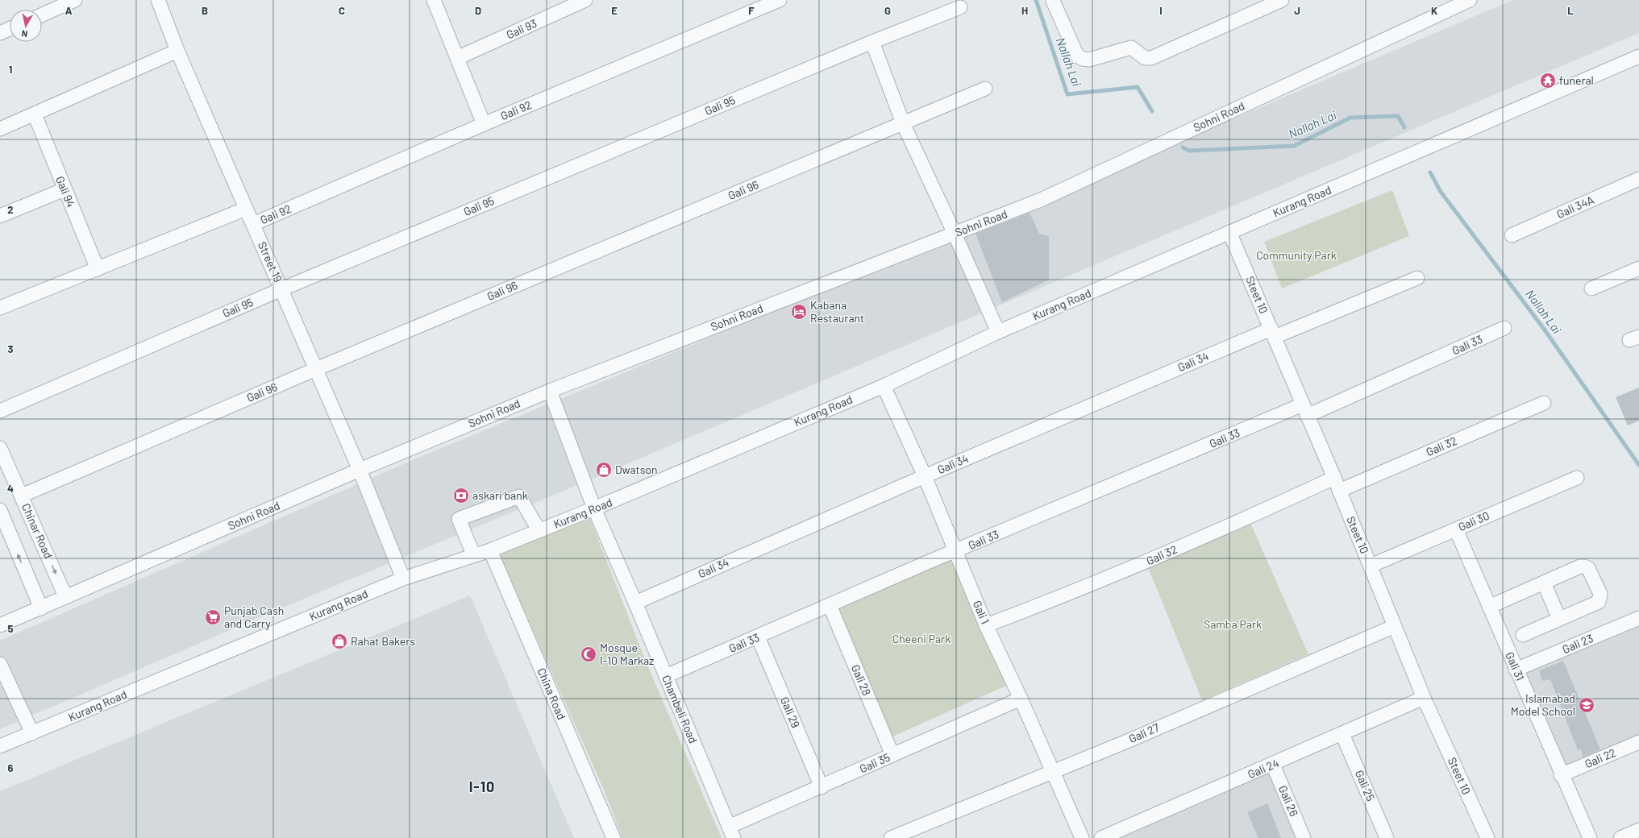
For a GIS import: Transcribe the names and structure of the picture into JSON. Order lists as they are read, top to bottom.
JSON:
{
  "streets": {
    "street": [
      "Gali 93",
      "Gali 95",
      "Gali 92",
      "Sohni Road",
      "Gali 96",
      "Gali 94",
      "Kurang Road",
      "Gali 34A",
      "Street 19",
      "Steet 10",
      "Gali 33",
      "Gali 34",
      "Gali 32",
      "Gali 30",
      "Chinar Road",
      "Gali 1",
      "Gali 23",
      "Gali 31",
      "Gali 28",
      "China Road",
      "Chambeli Road",
      "Gali 29",
      "Gali 27",
      "Gali 22",
      "Gali 35",
      "Gali 24",
      "Gali 25",
      "Gali 26"
    ]
  },
  "crossings": [
    ["Gali 95", "Street 19"],
    ["Gali 92", "Gali 94"],
    ["Gali 92", "Street 19"],
    ["Sohni Road", "Street 19"],
    ["Sohni Road", "Chinar Road"],
    ["Sohni Road", "Chambeli Road"],
    ["Gali 96", "Street 19"],
    ["Gali 96", "Chinar Road"],
    ["Kurang Road", "Street 19"],
    ["Kurang Road", "Steet 10"],
    ["Kurang Road", "Gali 1"],
    ["Kurang Road", "China Road"],
    ["Kurang Road", "Chambeli Road"],
    ["Steet 10", "Gali 33"],
    ["Steet 10", "Gali 34"],
    ["Steet 10", "Gali 32"],
    ["Steet 10", "Gali 30"],
    ["Steet 10", "Gali 27"],
    ["Steet 10", "Gali 24"],
    ["Gali 33", "Gali 1"],
    ["Gali 33", "Gali 28"],
    ["Gali 33", "Chambeli Road"],
    ["Gali 33", "Gali 29"],
    ["Gali 34", "Gali 1"],
    ["Gali 34", "Chambeli Road"],
    ["Gali 32", "Gali 1"],
    ["Gali 30", "Gali 31"],
    ["Gali 1", "Gali 27"],
    ["Gali 1", "Gali 35"],
    ["Gali 23", "Gali 31"],
    ["Gali 31", "Gali 22"],
    ["Gali 28", "Gali 35"],
    ["Chambeli Road", "Gali 35"],
    ["Gali 29", "Gali 35"],
    ["Gali 24", "Gali 25"],
    ["Gali 24", "Gali 26"]
  ],
  "districts": ["I-10"],
  "water": ["Nallah Lai"],
  "parks": ["Community Park", "Samba Park", "Cheeni Park"],
  "places": {
    "temple": ["funeral"],
    "hotel": ["Kabana Restaurant"],
    "shop": ["Dwatson", "Rahat Bakers"],
    "bank": ["askari bank"],
    "supermarket": ["Punjab Cash and Carry"],
    "mosque": ["Mosque I-10 Markaz"],
    "school or university": ["Islamabad Model School"]
  },
  "north": "bottom",
  "grid": {
    "columns": [
      "A",
      "B",
      "C",
      "D",
      "E",
      "F",
      "G",
      "H",
      "I",
      "J",
      "K",
      "L"
    ],
    "rows": [
      "1",
      "2",
      "3",
      "4",
      "5",
      "6"
    ]
  }
}
